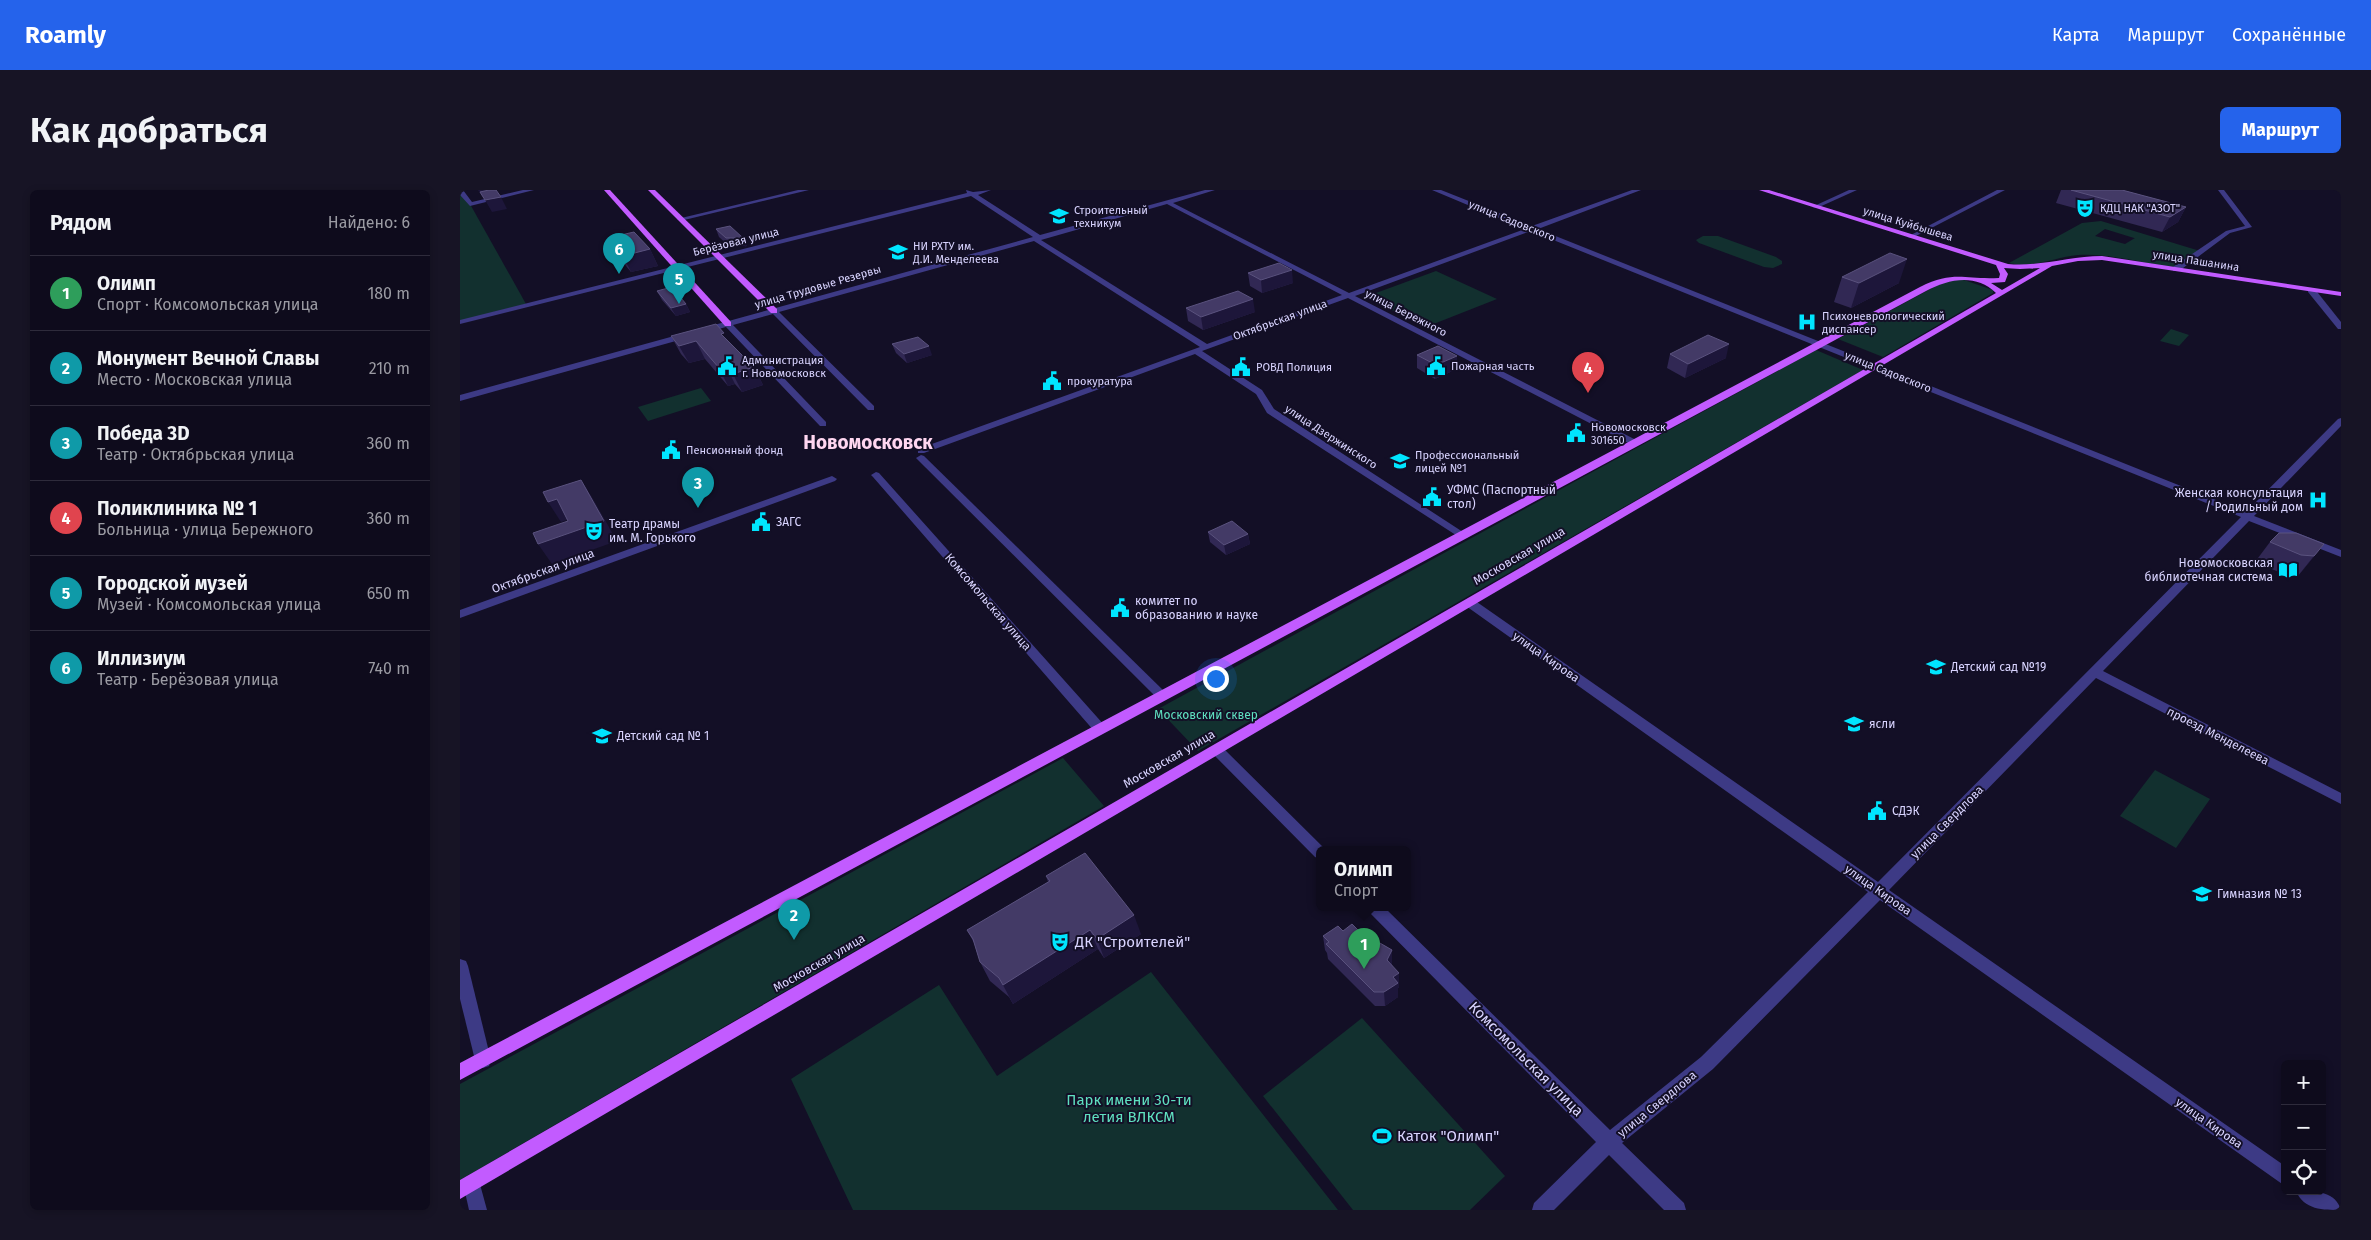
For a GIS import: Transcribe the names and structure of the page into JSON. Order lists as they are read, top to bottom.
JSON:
{
  "streets": {
    "main road": ["улица Куйбышева", "улица Пашанина", "Московская улица"],
    "street": [
      "улица Садовского",
      "Берёзовая улица",
      "улица Трудовые Резервы",
      "улица Бережного",
      "Октябрьская улица",
      "улица Дзержинского",
      "Комсомольская улица",
      "улица Кирова",
      "проезд Менделеева",
      "улица Свердлова"
    ]
  },
  "crossings": [
    ["улица Садовского", "Октябрьская улица"],
    ["улица Садовского", "Московская улица"],
    ["улица Садовского", "улица Свердлова"],
    ["улица Куйбышева", "улица Пашанина"],
    ["улица Куйбышева", "Московская улица"],
    ["улица Пашанина", "Московская улица"],
    ["улица Трудовые Резервы", "улица Бережного"],
    ["улица Бережного", "Октябрьская улица"],
    ["Октябрьская улица", "улица Дзержинского"],
    ["Московская улица", "улица Кирова"],
    ["Комсомольская улица", "улица Свердлова"],
    ["улица Кирова", "улица Свердлова"],
    ["проезд Менделеева", "улица Свердлова"]
  ],
  "districts": ["Новомосковск"],
  "parks": ["Московский сквер", "Парк имени 30-ти летия ВЛКСМ"],
  "places": {
    "theatre": ["КДЦ НАК \"АЗОТ\"", "Театр драмы им. М. Горького", "ДК \"Строителей\""],
    "school or university": [
      "Строительный техникум",
      "НИ РХТУ им. Д.И. Менделеева",
      "Профессиональный лицей №1",
      "Детский сад №19",
      "ясли",
      "Детский сад № 1",
      "Гимназия № 13"
    ],
    "hospital": ["Психоневрологический диспансер", "Женская консультация / Родильный дом"],
    "public building": [
      "Администрация г. Новомосковск",
      "Пожарная часть",
      "РОВД Полиция",
      "прокуратура",
      "Новомосковск 301650",
      "Пенсионный фонд",
      "УФМС (Паспортный стол)",
      "ЗАГС",
      "комитет по образованию и науке",
      "СДЭК"
    ],
    "library": ["Новомосковская библиотечная система"],
    "sports": ["Каток \"Олимп\""]
  },
  "page": {
    "header": "Roamly",
    "nav": ["Карта", "Маршрут", "Сохранённые"],
    "buttons": "Маршрут",
    "title": "Как добраться",
    "heading": ["Рядом", "Найдено: 6"],
    "pins": [
      "6",
      "5",
      "4",
      "3",
      "2",
      "1"
    ],
    "list": [
      {
        "mark": "1",
        "name": "Олимп",
        "note": "Спорт · Комсомольская улица",
        "value": "180 m"
      },
      {
        "mark": "2",
        "name": "Монумент Вечной Славы",
        "note": "Место · Московская улица",
        "value": "210 m"
      },
      {
        "mark": "3",
        "name": "Победа 3D",
        "note": "Театр · Октябрьская улица",
        "value": "360 m"
      },
      {
        "mark": "4",
        "name": "Поликлиника № 1",
        "note": "Больница · улица Бережного",
        "value": "360 m"
      },
      {
        "mark": "5",
        "name": "Городской музей",
        "note": "Музей · Комсомольская улица",
        "value": "650 m"
      },
      {
        "mark": "6",
        "name": "Иллизиум",
        "note": "Театр · Берёзовая улица",
        "value": "740 m"
      }
    ],
    "popup": ["Олимп", "Спорт"],
    "map_buttons": ["+", "−"]
  }
}
